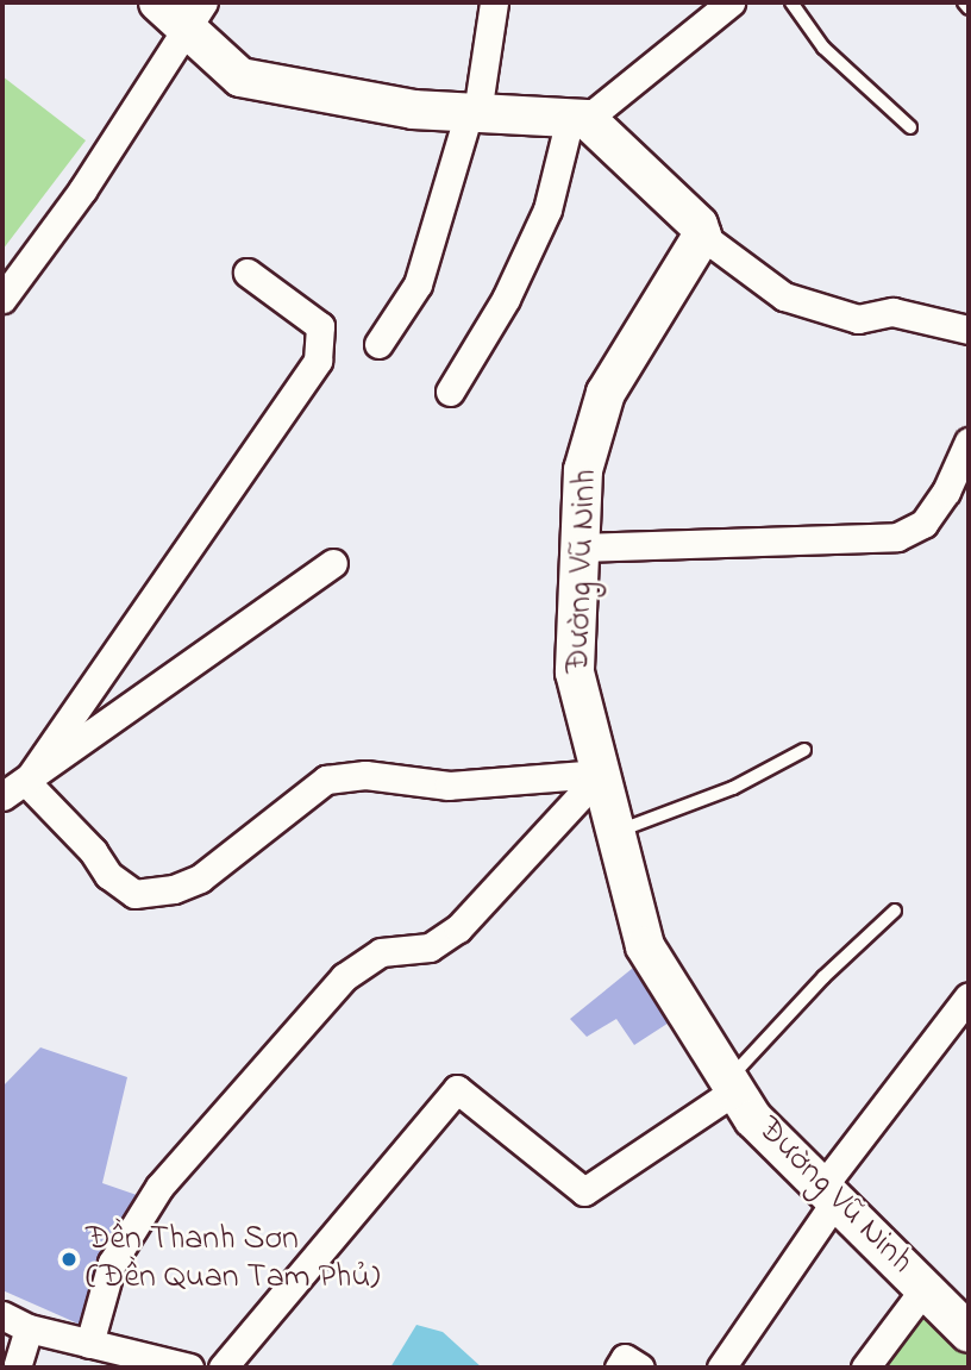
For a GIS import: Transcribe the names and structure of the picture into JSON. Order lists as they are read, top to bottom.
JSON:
{
  "streets": {
    "street": ["Đường Vũ Ninh"]
  },
  "places": ["Đền Thanh Sơn (Đền Quan Tam Phủ)"]
}
